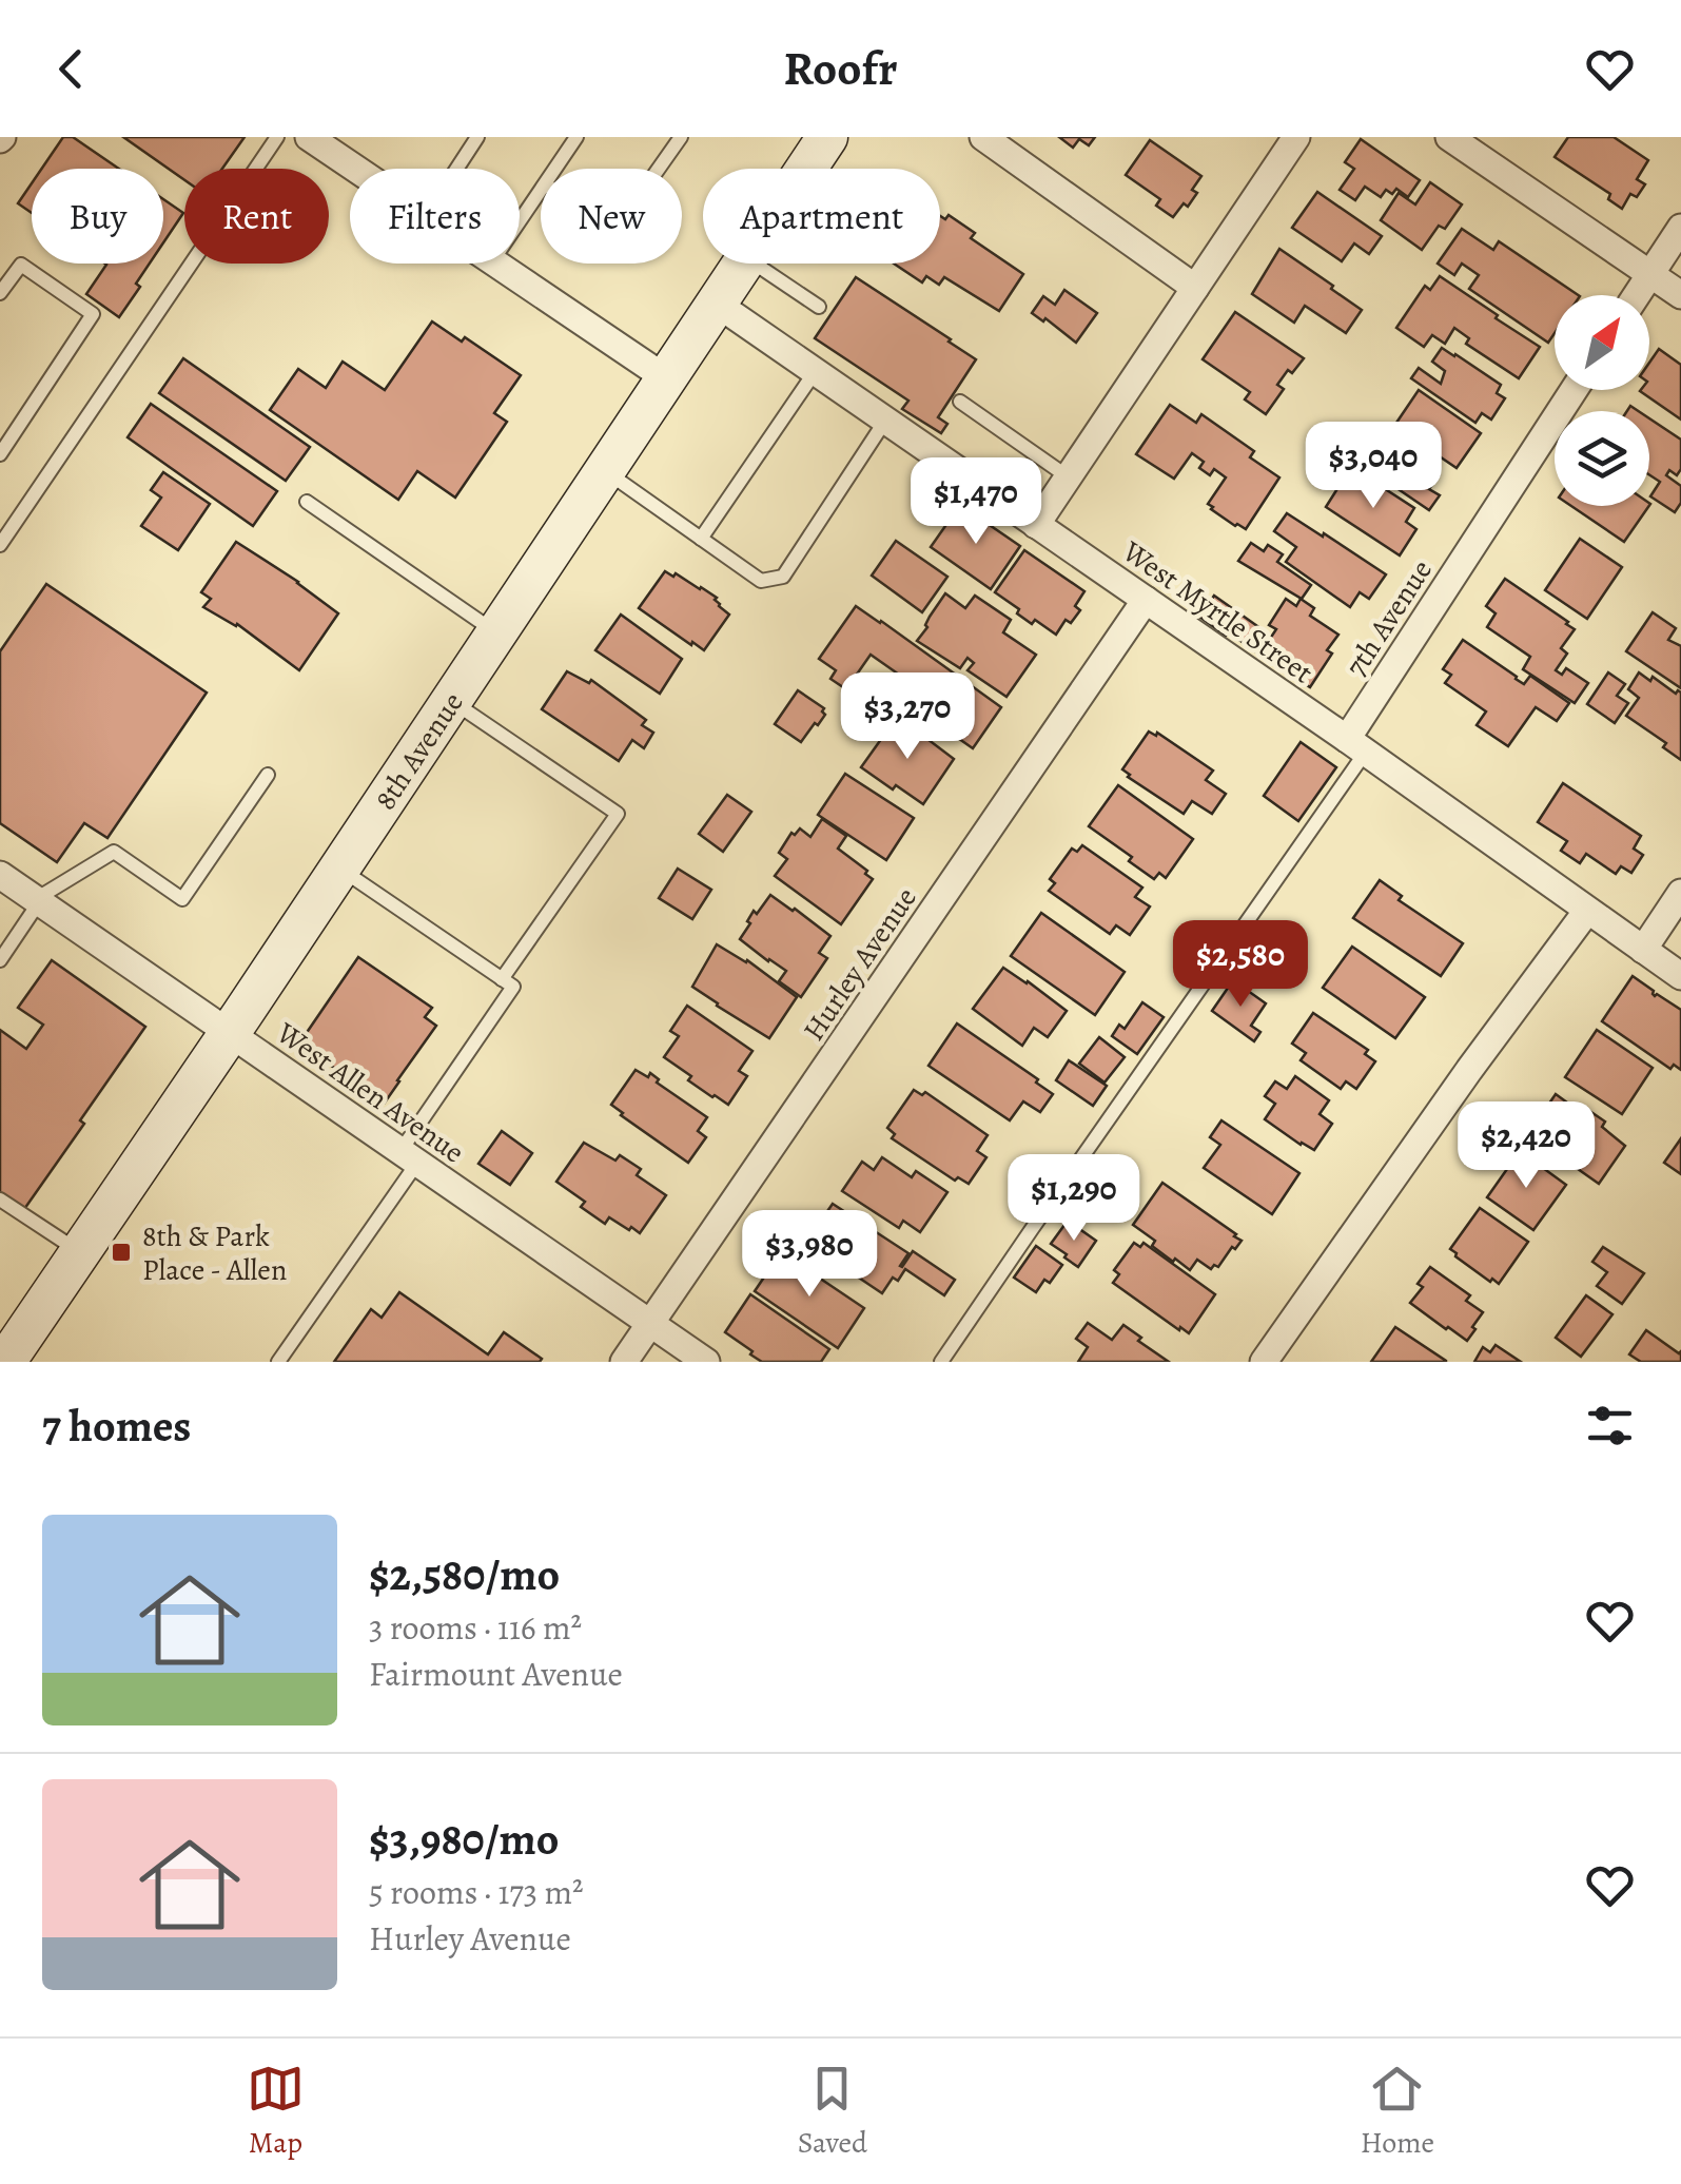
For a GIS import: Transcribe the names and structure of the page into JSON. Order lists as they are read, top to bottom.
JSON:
{
  "streets": {
    "main road": ["8th Avenue"],
    "street": [
      "West Myrtle Street",
      "7th Avenue",
      "Hurley Avenue",
      "West Allen Avenue"
    ]
  },
  "crossings": [
    ["West Myrtle Street", "7th Avenue"],
    ["West Myrtle Street", "8th Avenue"],
    ["West Myrtle Street", "Hurley Avenue"],
    ["8th Avenue", "West Allen Avenue"],
    ["Hurley Avenue", "West Allen Avenue"]
  ],
  "places": {
    "transit": ["8th & Park Place - Allen"]
  },
  "north": "top right",
  "page": {
    "header": "Roofr",
    "chip": [
      "Buy",
      "Rent",
      "Filters",
      "New",
      "Apartment"
    ],
    "price": [
      "$3,040",
      "$1,470",
      "$3,270",
      "$2,580",
      "$2,420",
      "$1,290",
      "$3,980"
    ],
    "heading": "7 homes",
    "list": [
      {
        "name": "$2,580/mo",
        "note": "3 rooms · 116 m² · Fairmount Avenue"
      },
      {
        "name": "$3,980/mo",
        "note": "5 rooms · 173 m² · Hurley Avenue"
      }
    ],
    "tabs": ["Map", "Saved", "Home"]
  }
}
